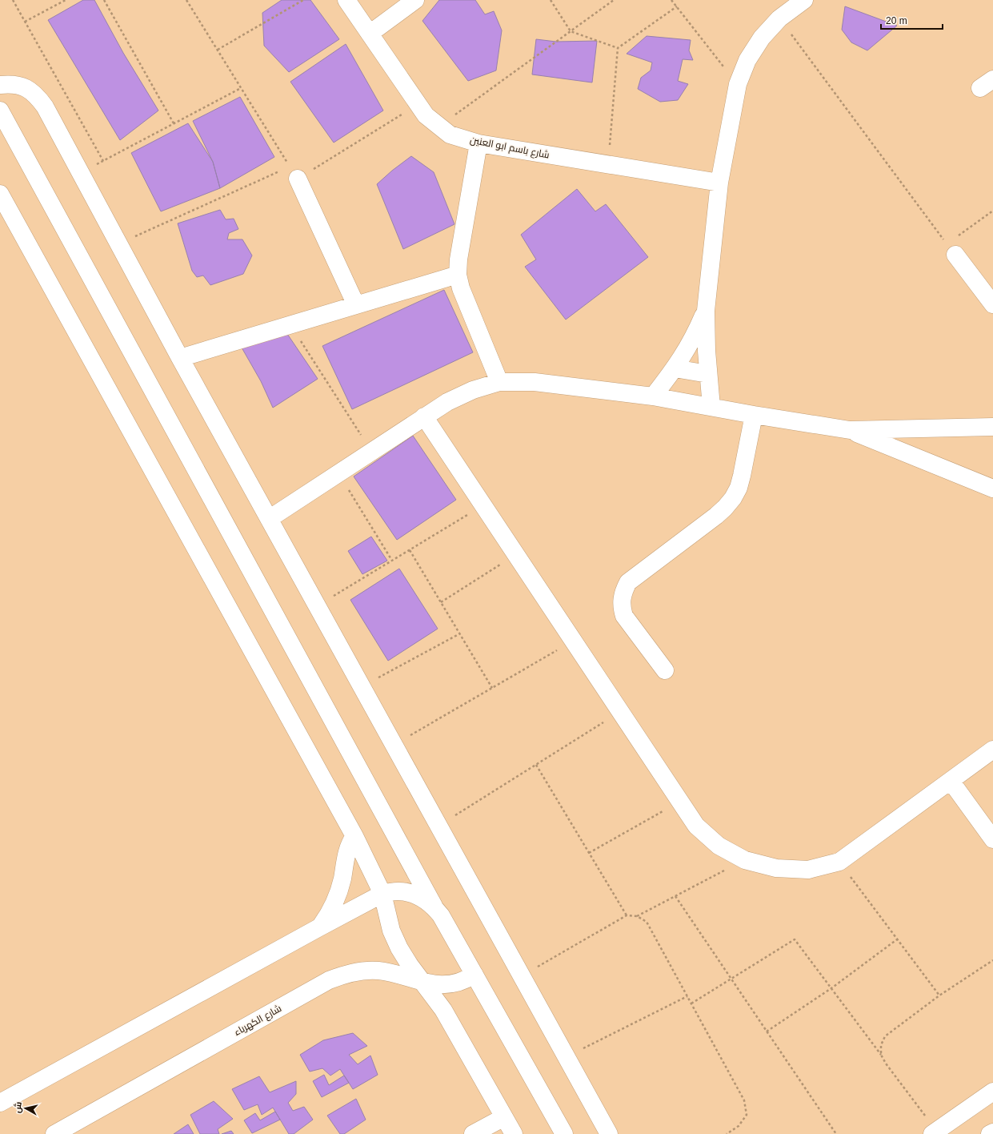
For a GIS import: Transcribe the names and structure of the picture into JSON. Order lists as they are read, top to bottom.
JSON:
{
  "streets": {
    "street": ["شارع باسم ابو العنين", "شارع الكهرباء"]
  },
  "scale_bar": "20 m",
  "north": "left"
}
